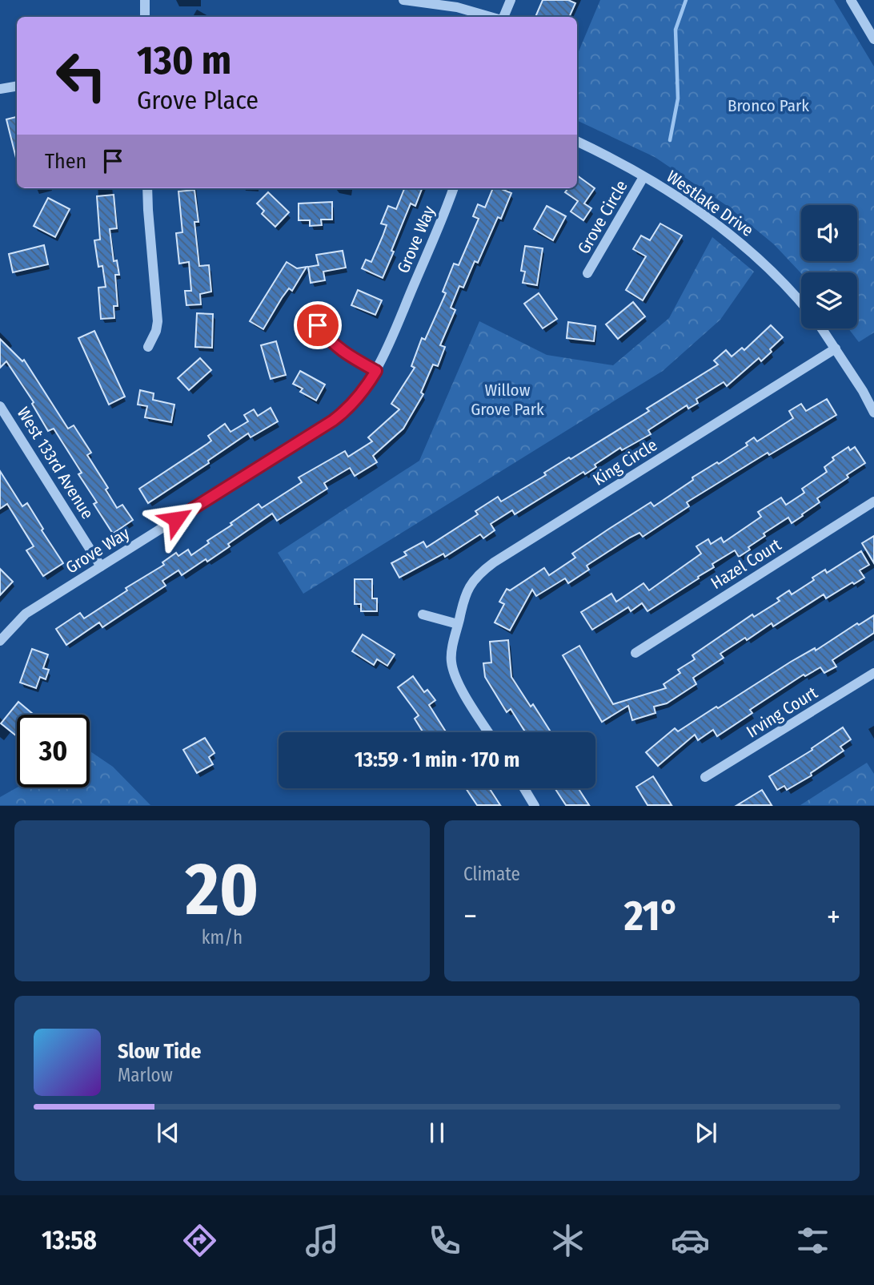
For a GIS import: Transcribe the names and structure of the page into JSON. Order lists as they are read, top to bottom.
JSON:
{
  "streets": {
    "street": [
      "Westlake Drive",
      "Grove Circle",
      "Grove Way",
      "King Circle",
      "West 133rd Avenue",
      "Hazel Court",
      "Irving Court"
    ]
  },
  "crossings": [
    ["Westlake Drive", "Grove Circle"],
    ["Grove Way", "West 133rd Avenue"]
  ],
  "parks": ["Bronco Park", "Willow Grove Park"],
  "page": {
    "turn": ["130 m", "Grove Place"],
    "then": "Then",
    "limit": "30",
    "trip": "13:59 · 1 min · 170 m",
    "tile": [
      ["20", "km/h"],
      "Climate"
    ],
    "heat": ["−", "21°", "+"],
    "song": ["Slow Tide", "Marlow"],
    "tabs": "13:58"
  }
}
